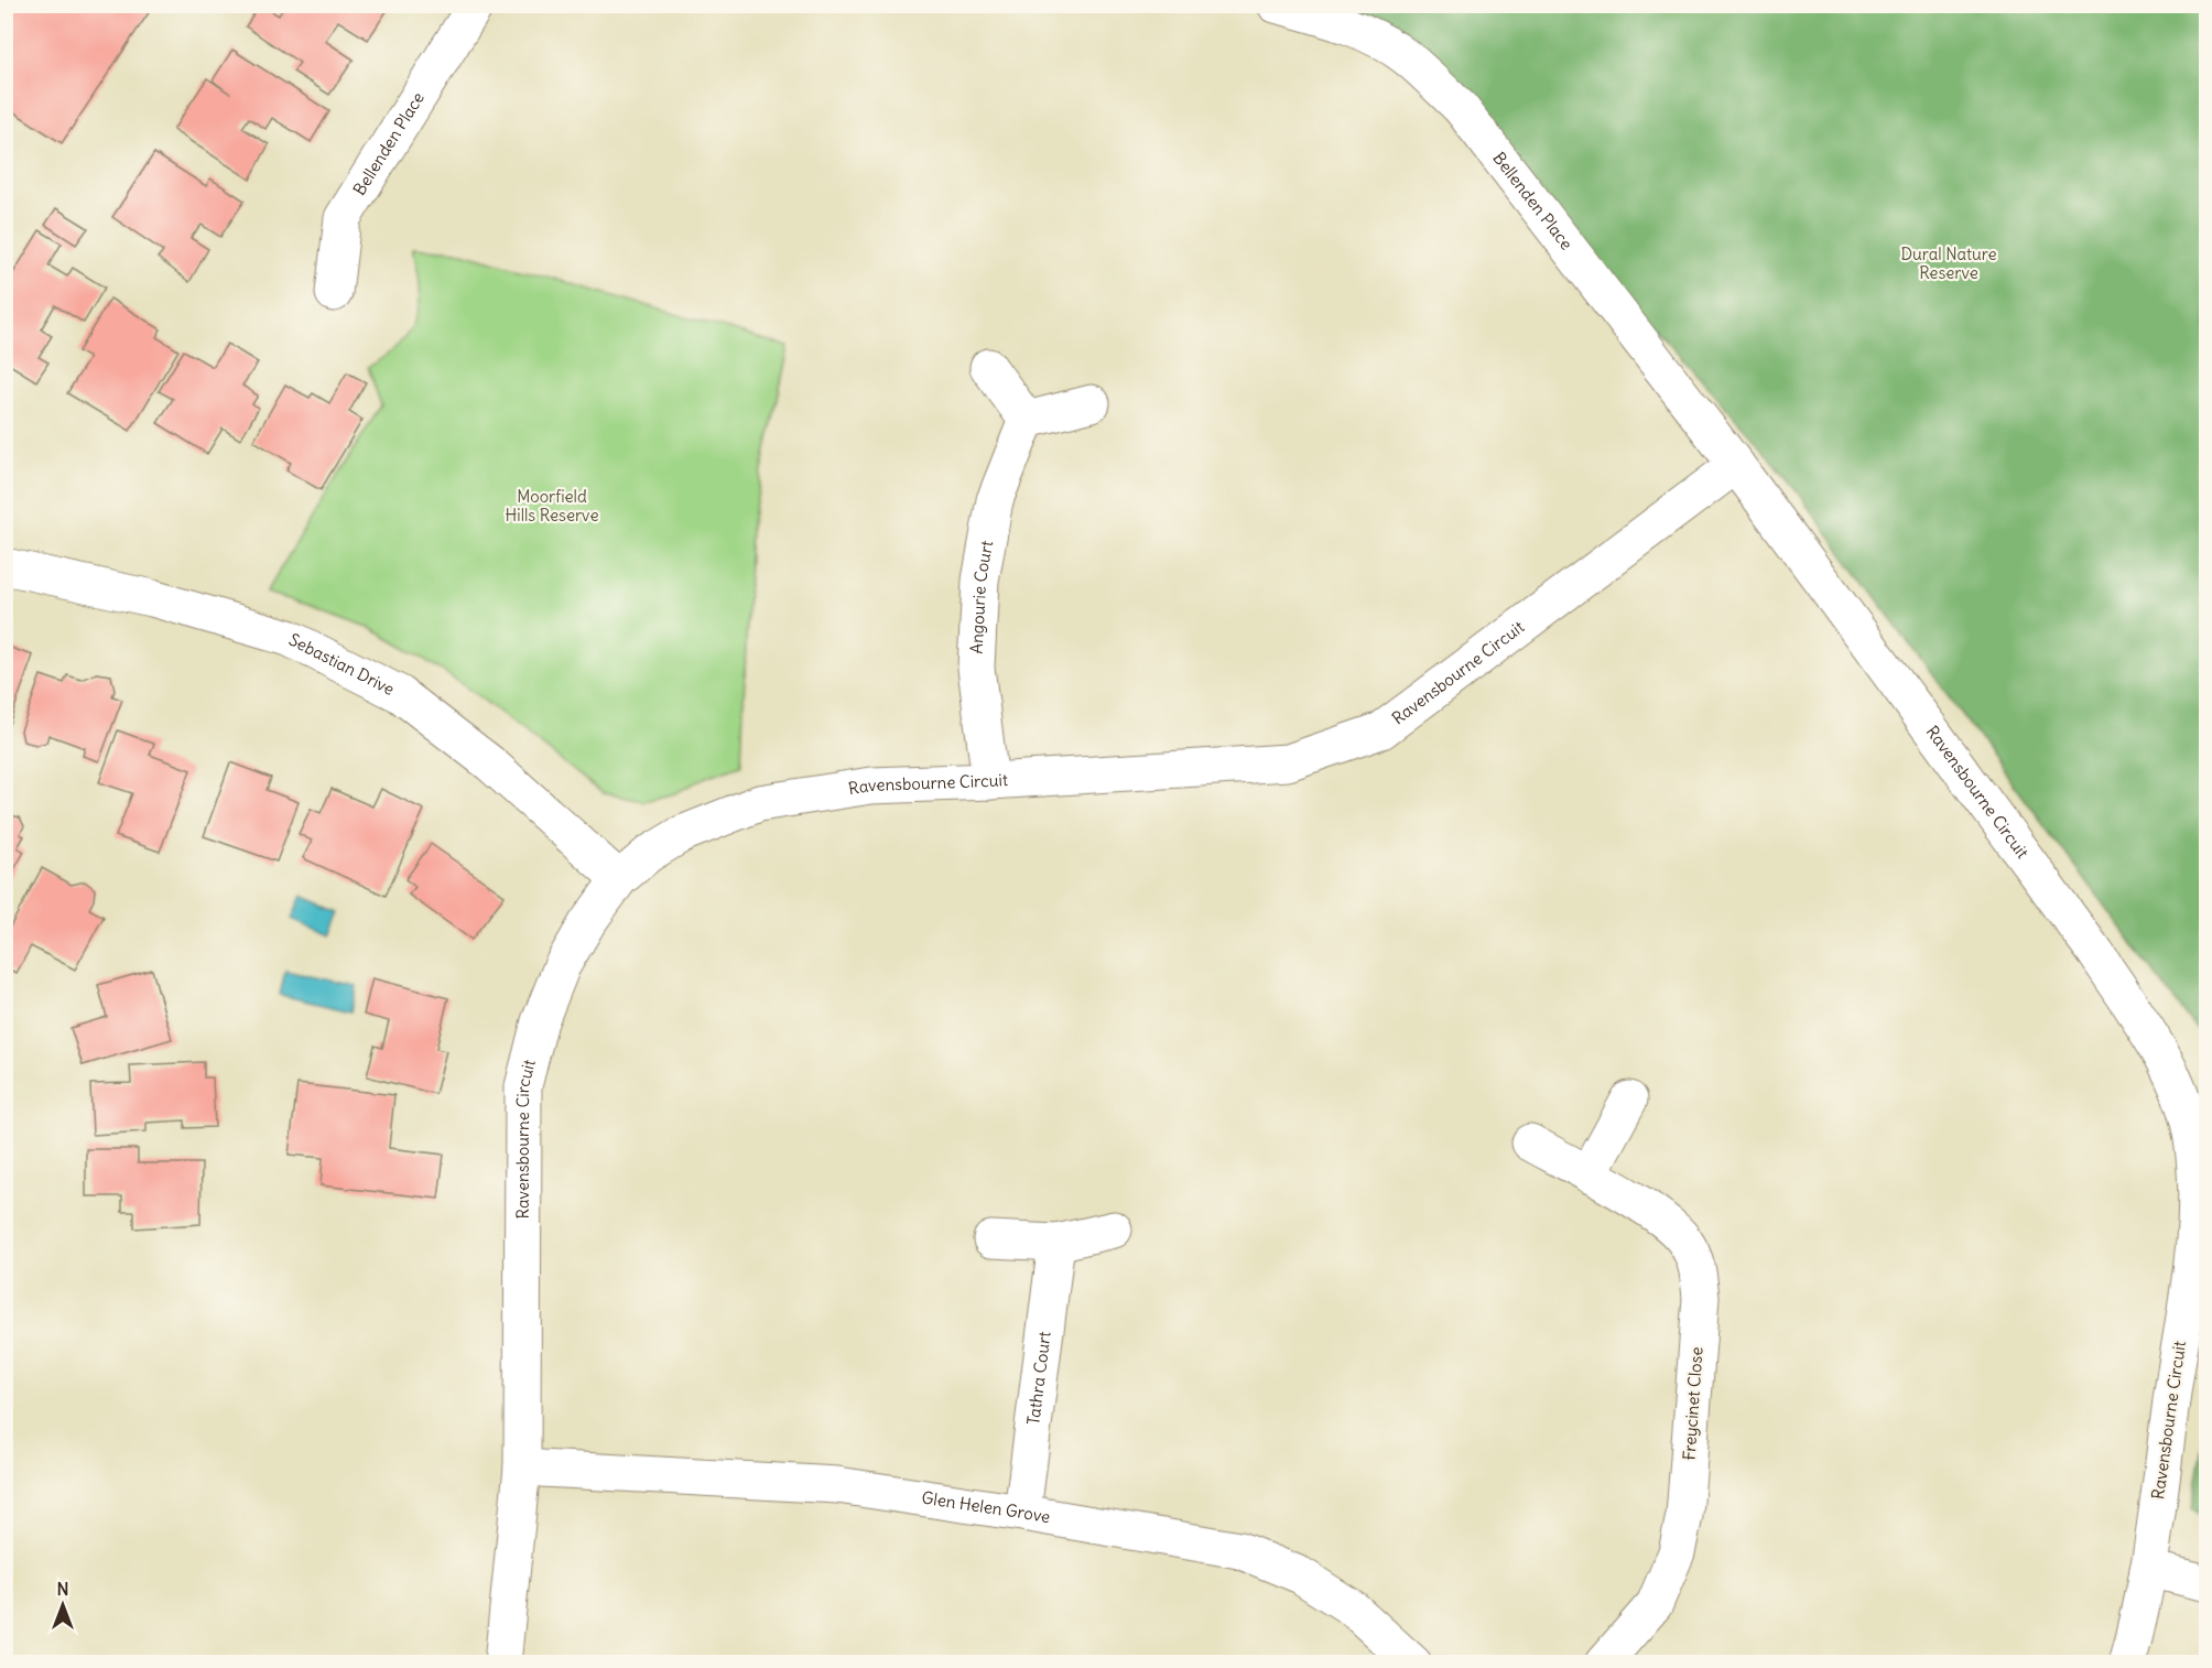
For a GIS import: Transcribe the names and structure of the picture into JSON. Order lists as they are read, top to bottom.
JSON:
{
  "streets": {
    "street": [
      "Bellenden Place",
      "Angourie Court",
      "Sebastian Drive",
      "Ravensbourne Circuit",
      "Tathra Court",
      "Freycinet Close",
      "Glen Helen Grove"
    ]
  },
  "crossings": [
    ["Bellenden Place", "Ravensbourne Circuit"],
    ["Angourie Court", "Ravensbourne Circuit"],
    ["Sebastian Drive", "Ravensbourne Circuit"],
    ["Ravensbourne Circuit", "Glen Helen Grove"],
    ["Tathra Court", "Glen Helen Grove"]
  ],
  "parks": ["Dural Nature Reserve", "Moorfield Hills Reserve"],
  "north": "top"
}
